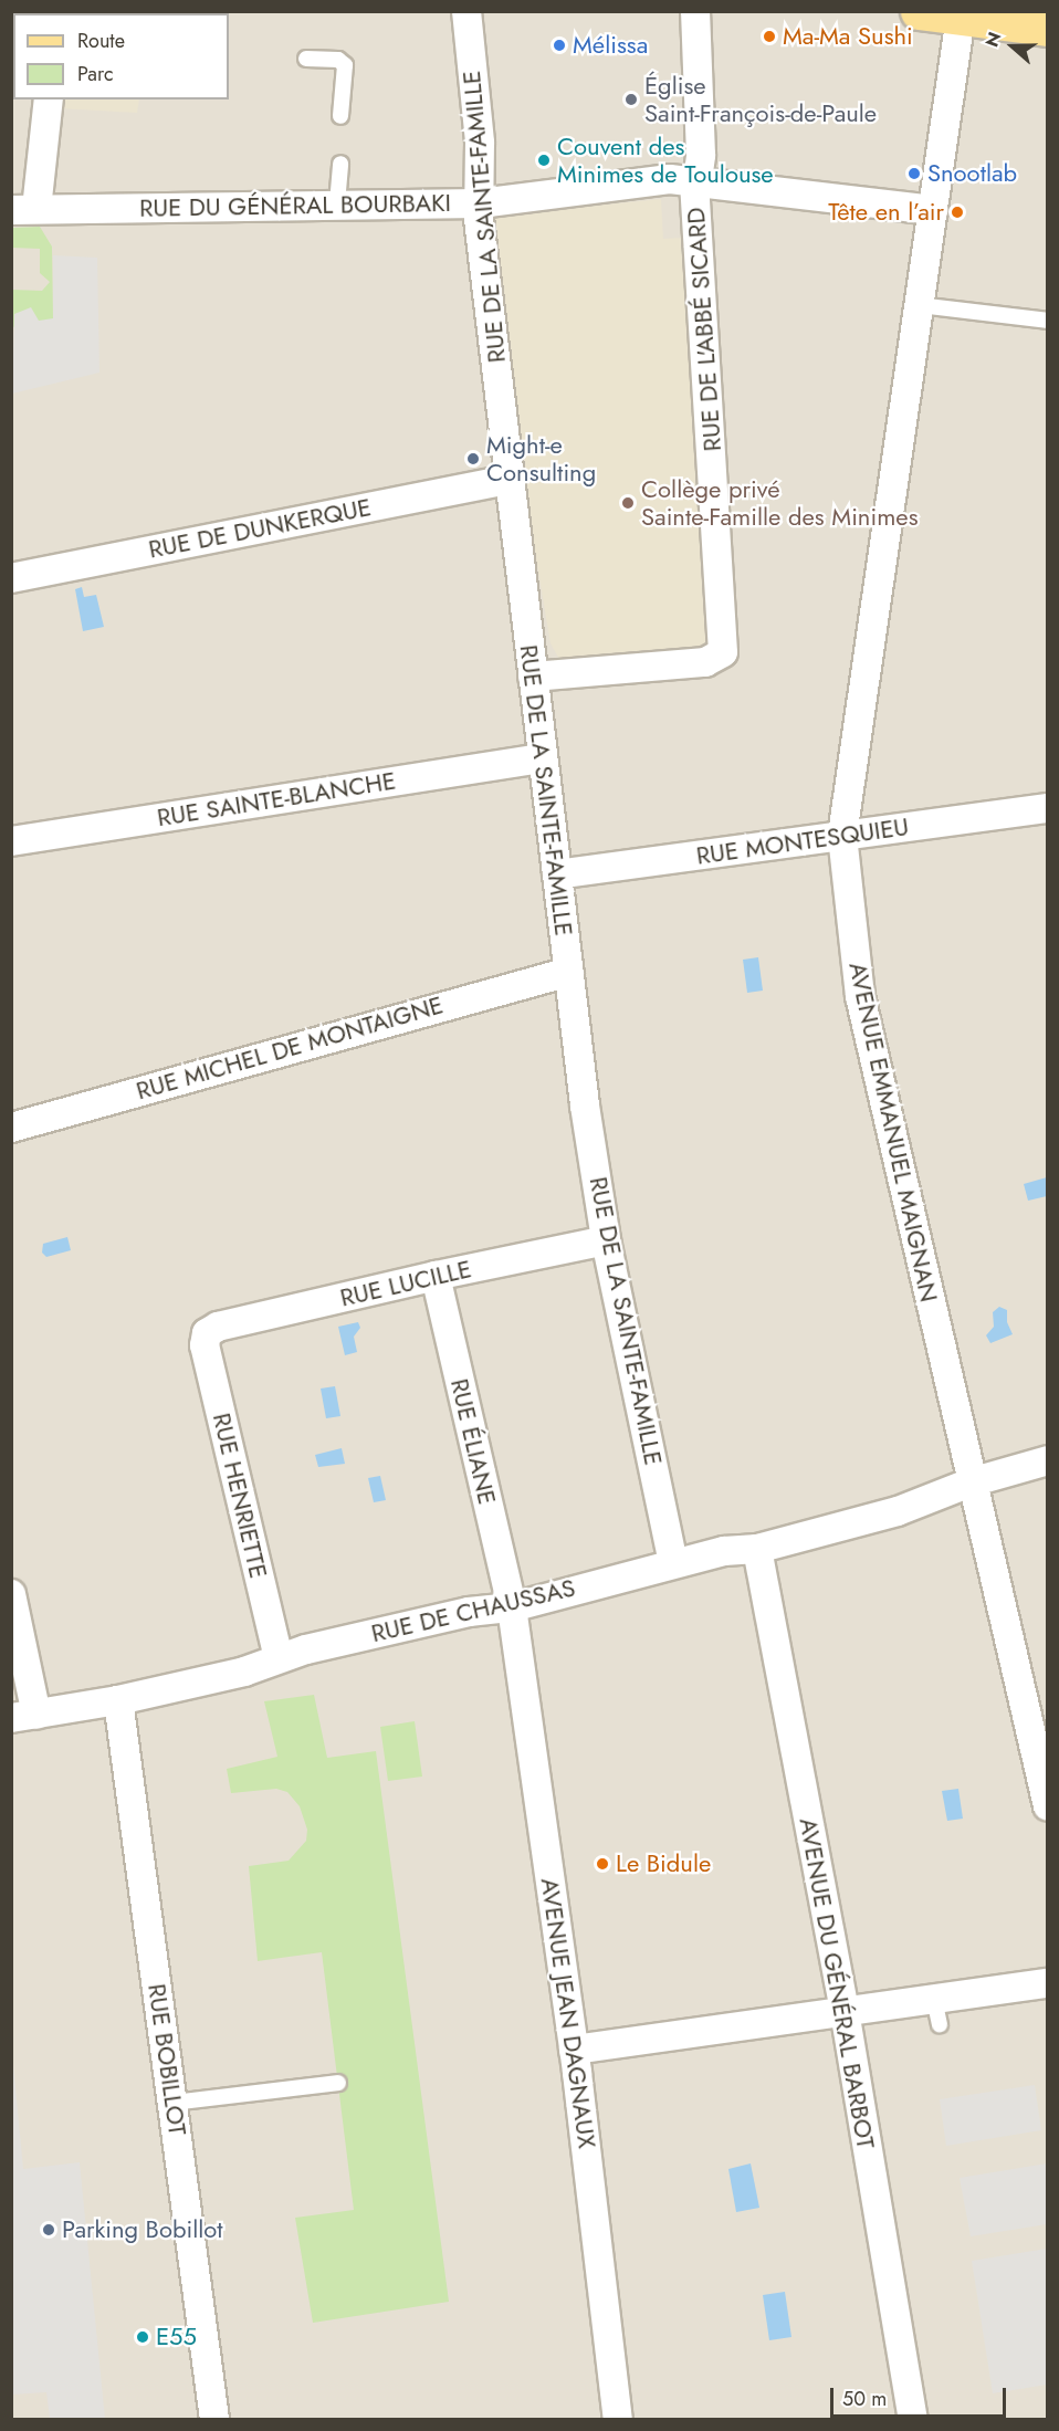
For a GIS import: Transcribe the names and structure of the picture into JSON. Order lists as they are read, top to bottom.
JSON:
{
  "streets": {
    "street": [
      "RUE DU GÉNÉRAL BOURBAKI",
      "RUE DE LA SAINTE-FAMILLE",
      "RUE DE L'ABBÉ SICARD",
      "RUE DE DUNKERQUE",
      "RUE SAINTE-BLANCHE",
      "RUE MONTESQUIEU",
      "RUE MICHEL DE MONTAIGNE",
      "AVENUE EMMANUEL MAIGNAN",
      "RUE LUCILLE",
      "RUE ÉLIANE",
      "RUE HENRIETTE",
      "RUE DE CHAUSSAS",
      "AVENUE DU GÉNÉRAL BARBOT",
      "AVENUE JEAN DAGNAUX",
      "RUE BOBILLOT"
    ]
  },
  "crossings": [
    ["RUE DU GÉNÉRAL BOURBAKI", "RUE DE LA SAINTE-FAMILLE"],
    ["RUE DU GÉNÉRAL BOURBAKI", "RUE DE L'ABBÉ SICARD"],
    ["RUE DU GÉNÉRAL BOURBAKI", "AVENUE EMMANUEL MAIGNAN"],
    ["RUE DE LA SAINTE-FAMILLE", "RUE DE L'ABBÉ SICARD"],
    ["RUE DE LA SAINTE-FAMILLE", "RUE DE DUNKERQUE"],
    ["RUE DE LA SAINTE-FAMILLE", "RUE SAINTE-BLANCHE"],
    ["RUE DE LA SAINTE-FAMILLE", "RUE MONTESQUIEU"],
    ["RUE DE LA SAINTE-FAMILLE", "RUE MICHEL DE MONTAIGNE"],
    ["RUE DE LA SAINTE-FAMILLE", "RUE LUCILLE"],
    ["RUE DE LA SAINTE-FAMILLE", "RUE DE CHAUSSAS"],
    ["RUE MONTESQUIEU", "AVENUE EMMANUEL MAIGNAN"],
    ["AVENUE EMMANUEL MAIGNAN", "RUE DE CHAUSSAS"],
    ["RUE LUCILLE", "RUE ÉLIANE"],
    ["RUE LUCILLE", "RUE HENRIETTE"],
    ["RUE ÉLIANE", "RUE DE CHAUSSAS"],
    ["RUE ÉLIANE", "AVENUE JEAN DAGNAUX"],
    ["RUE HENRIETTE", "RUE DE CHAUSSAS"],
    ["RUE DE CHAUSSAS", "AVENUE DU GÉNÉRAL BARBOT"],
    ["RUE DE CHAUSSAS", "AVENUE JEAN DAGNAUX"],
    ["RUE DE CHAUSSAS", "RUE BOBILLOT"]
  ],
  "places": [
    "Ma-Ma Sushi",
    "Mélissa",
    "Église Saint-François-de-Paule",
    "Couvent des Minimes de Toulouse",
    "Snootlab",
    "Tête en l’air",
    "Might-e Consulting",
    "Collège privé Sainte-Famille des Minimes",
    "Le Bidule",
    "Parking Bobillot",
    "E55"
  ],
  "legend": ["Route", "Parc"],
  "scale_bar": "50 m",
  "north": "left"
}
